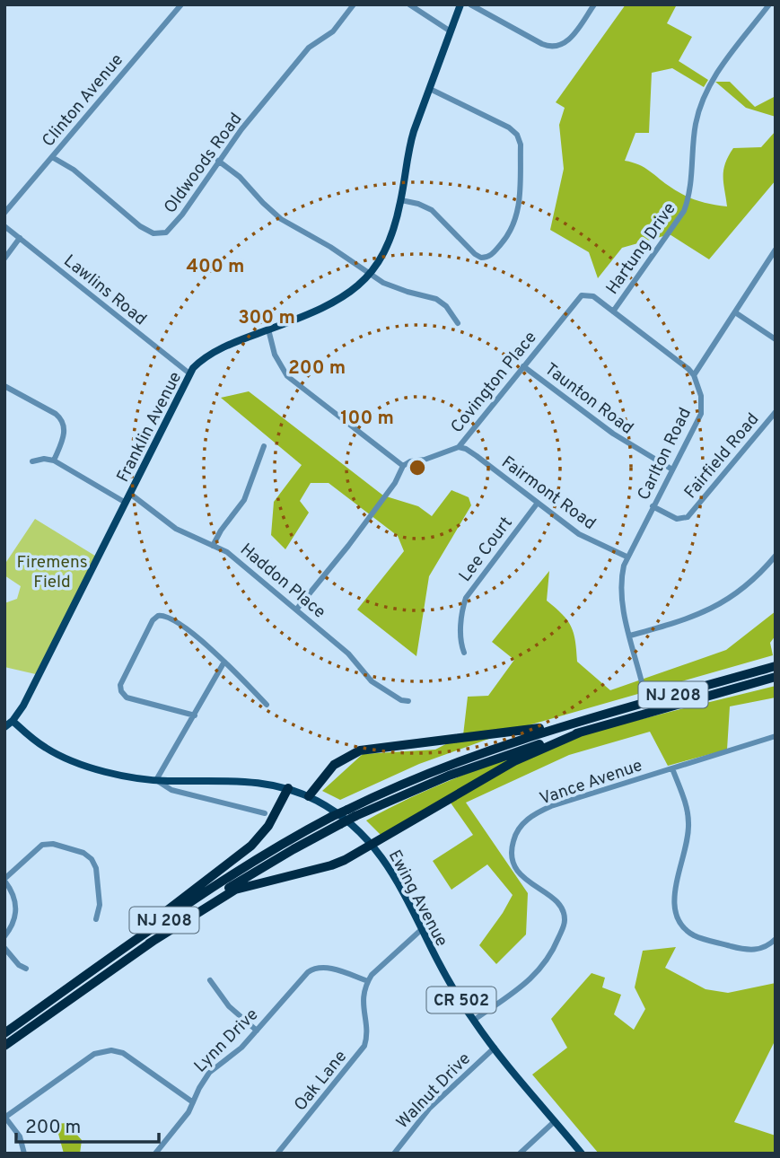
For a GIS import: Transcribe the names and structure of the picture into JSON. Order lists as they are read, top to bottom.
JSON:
{
  "streets": {
    "highway": ["NJ 208"],
    "main road": ["Franklin Avenue", "Ewing Avenue", "CR 502"],
    "street": [
      "Clinton Avenue",
      "Oldwoods Road",
      "Hartung Drive",
      "Lawlins Road",
      "Covington Place",
      "Taunton Road",
      "Carlton Road",
      "Fairfield Road",
      "Fairmont Road",
      "Lee Court",
      "Haddon Place",
      "Vance Avenue",
      "Lynn Drive",
      "Oak Lane",
      "Walnut Drive"
    ]
  },
  "crossings": [
    ["Clinton Avenue", "Oldwoods Road"],
    ["Hartung Drive", "Covington Place"],
    ["Hartung Drive", "Carlton Road"],
    ["Lawlins Road", "Franklin Avenue"],
    ["Covington Place", "Taunton Road"],
    ["Covington Place", "Fairmont Road"],
    ["Taunton Road", "Carlton Road"],
    ["Franklin Avenue", "Haddon Place"],
    ["Franklin Avenue", "Ewing Avenue"],
    ["Carlton Road", "Fairfield Road"],
    ["Carlton Road", "Fairmont Road"],
    ["Fairmont Road", "Lee Court"],
    ["Vance Avenue", "Ewing Avenue"],
    ["Ewing Avenue", "Walnut Drive"],
    ["Lynn Drive", "Oak Lane"]
  ],
  "parks": ["Firemens Field"],
  "scale_bar": "200 m",
  "rings": [
    "400 m",
    "300 m",
    "200 m",
    "100 m"
  ]
}
